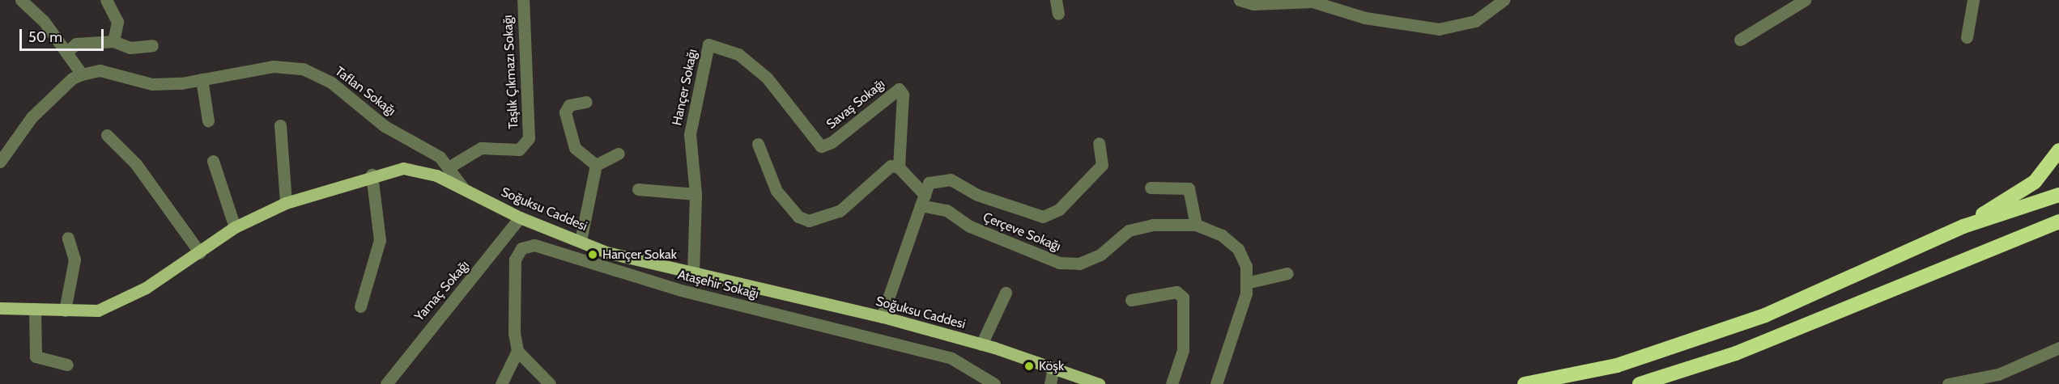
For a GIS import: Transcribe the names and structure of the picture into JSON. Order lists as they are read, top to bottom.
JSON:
{
  "streets": {
    "main road": ["Soğuksu Caddesi"],
    "street": [
      "Taşlık Çıkmazı Sokağı",
      "Hançer Sokağı",
      "Taflan Sokağı",
      "Savaş Sokağı",
      "Çerçeve Sokağı",
      "Ataşehir Sokağı",
      "Yamaç Sokağı"
    ]
  },
  "crossings": [
    ["Taşlık Çıkmazı Sokağı", "Taflan Sokağı"],
    ["Hançer Sokağı", "Savaş Sokağı"],
    ["Hançer Sokağı", "Soğuksu Caddesi"],
    ["Taflan Sokağı", "Soğuksu Caddesi"],
    ["Soğuksu Caddesi", "Yamaç Sokağı"]
  ],
  "places": ["Hançer Sokak", "Köşk"],
  "scale_bar": "50 m"
}
